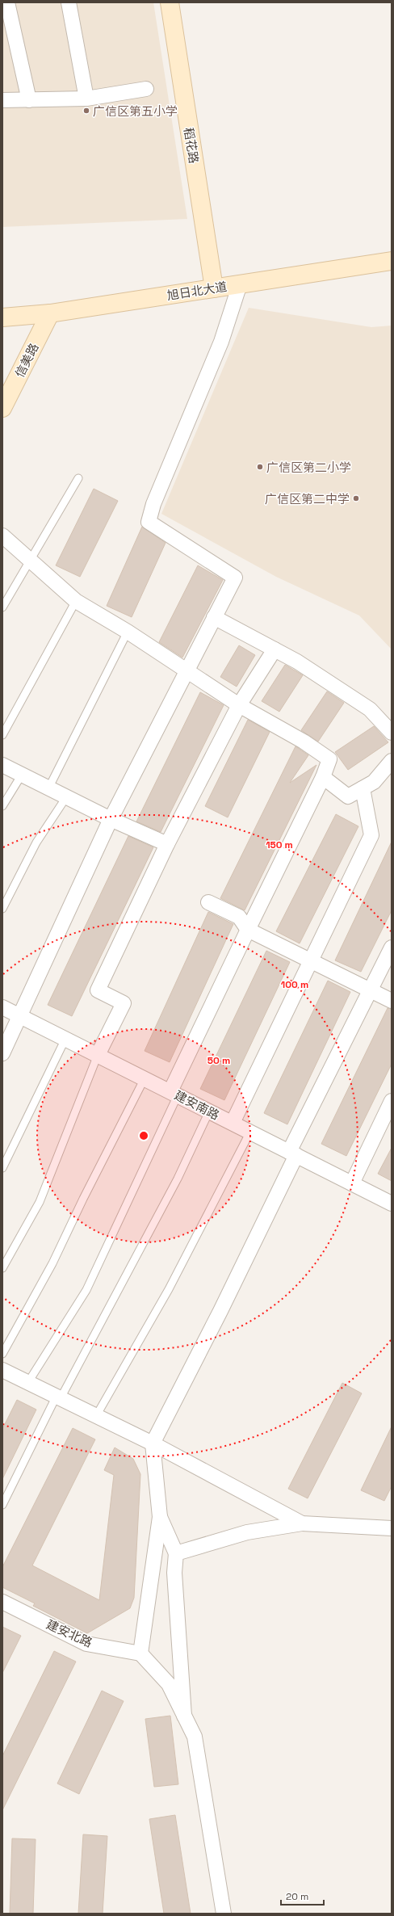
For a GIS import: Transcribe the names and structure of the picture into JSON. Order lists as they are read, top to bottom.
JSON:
{
  "streets": {
    "street": [
      "稻花路",
      "旭日北大道",
      "信美路",
      "建安南路",
      "建安北路"
    ]
  },
  "crossings": [
    ["稻花路", "旭日北大道"],
    ["旭日北大道", "信美路"]
  ],
  "places": ["广信区第五小学", "广信区第二小学", "广信区第二中学"],
  "scale_bar": "20 m",
  "rings": ["150 m", "100 m", "50 m"]
}
